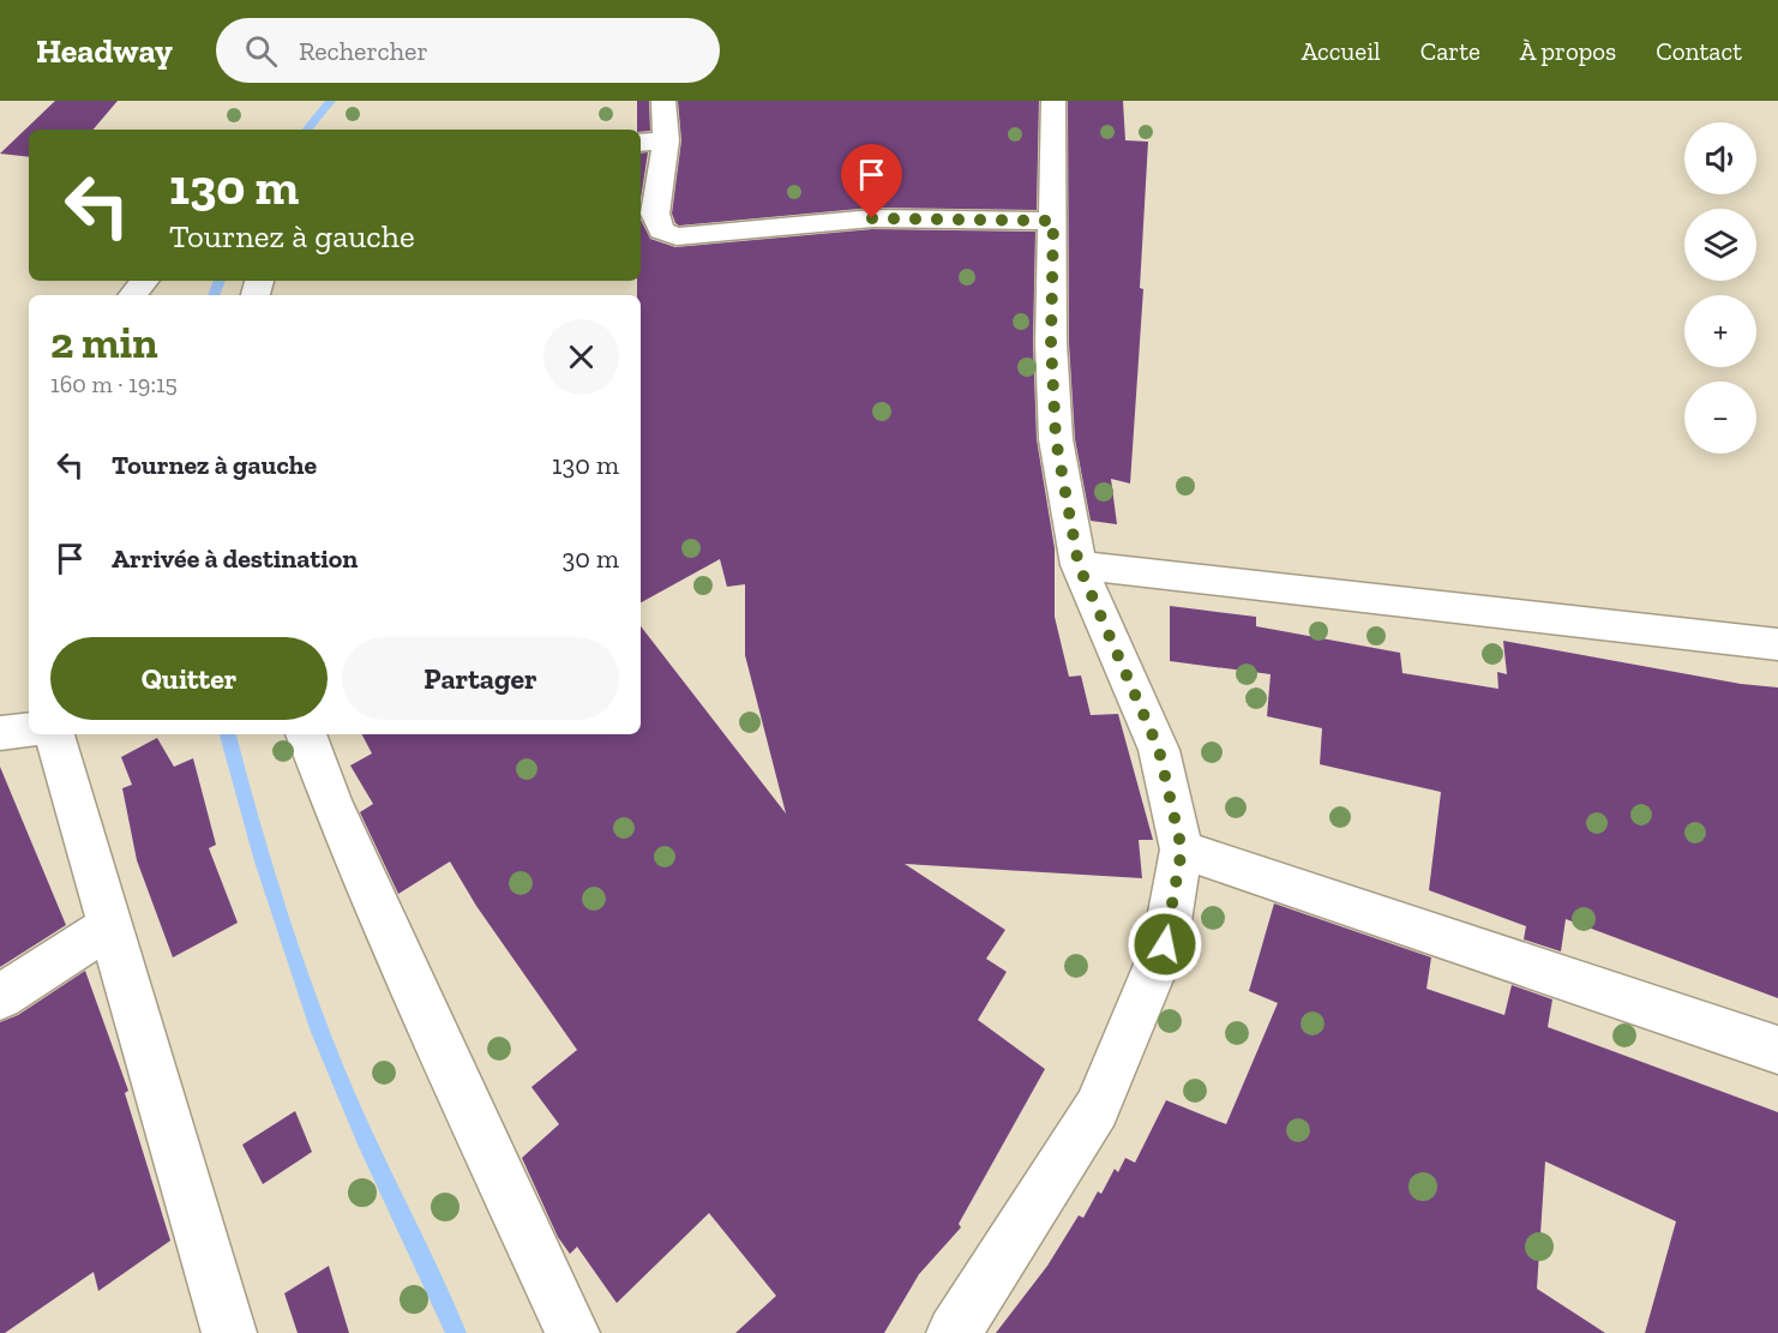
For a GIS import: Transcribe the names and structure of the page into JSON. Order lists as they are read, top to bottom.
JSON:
{
  "page": {
    "header": "Headway",
    "search": "Rechercher",
    "nav": [
      "Accueil",
      "Carte",
      "À propos",
      "Contact"
    ],
    "map_buttons": ["+", "−"],
    "turn": ["130 m", "Tournez à gauche"],
    "heading": ["2 min", "160 m · 19:15"],
    "list": [
      {
        "name": "Tournez à gauche",
        "value": "130 m"
      },
      {
        "name": "Arrivée à destination",
        "value": "30 m"
      }
    ],
    "buttons": ["Quitter", "Partager"]
  }
}
